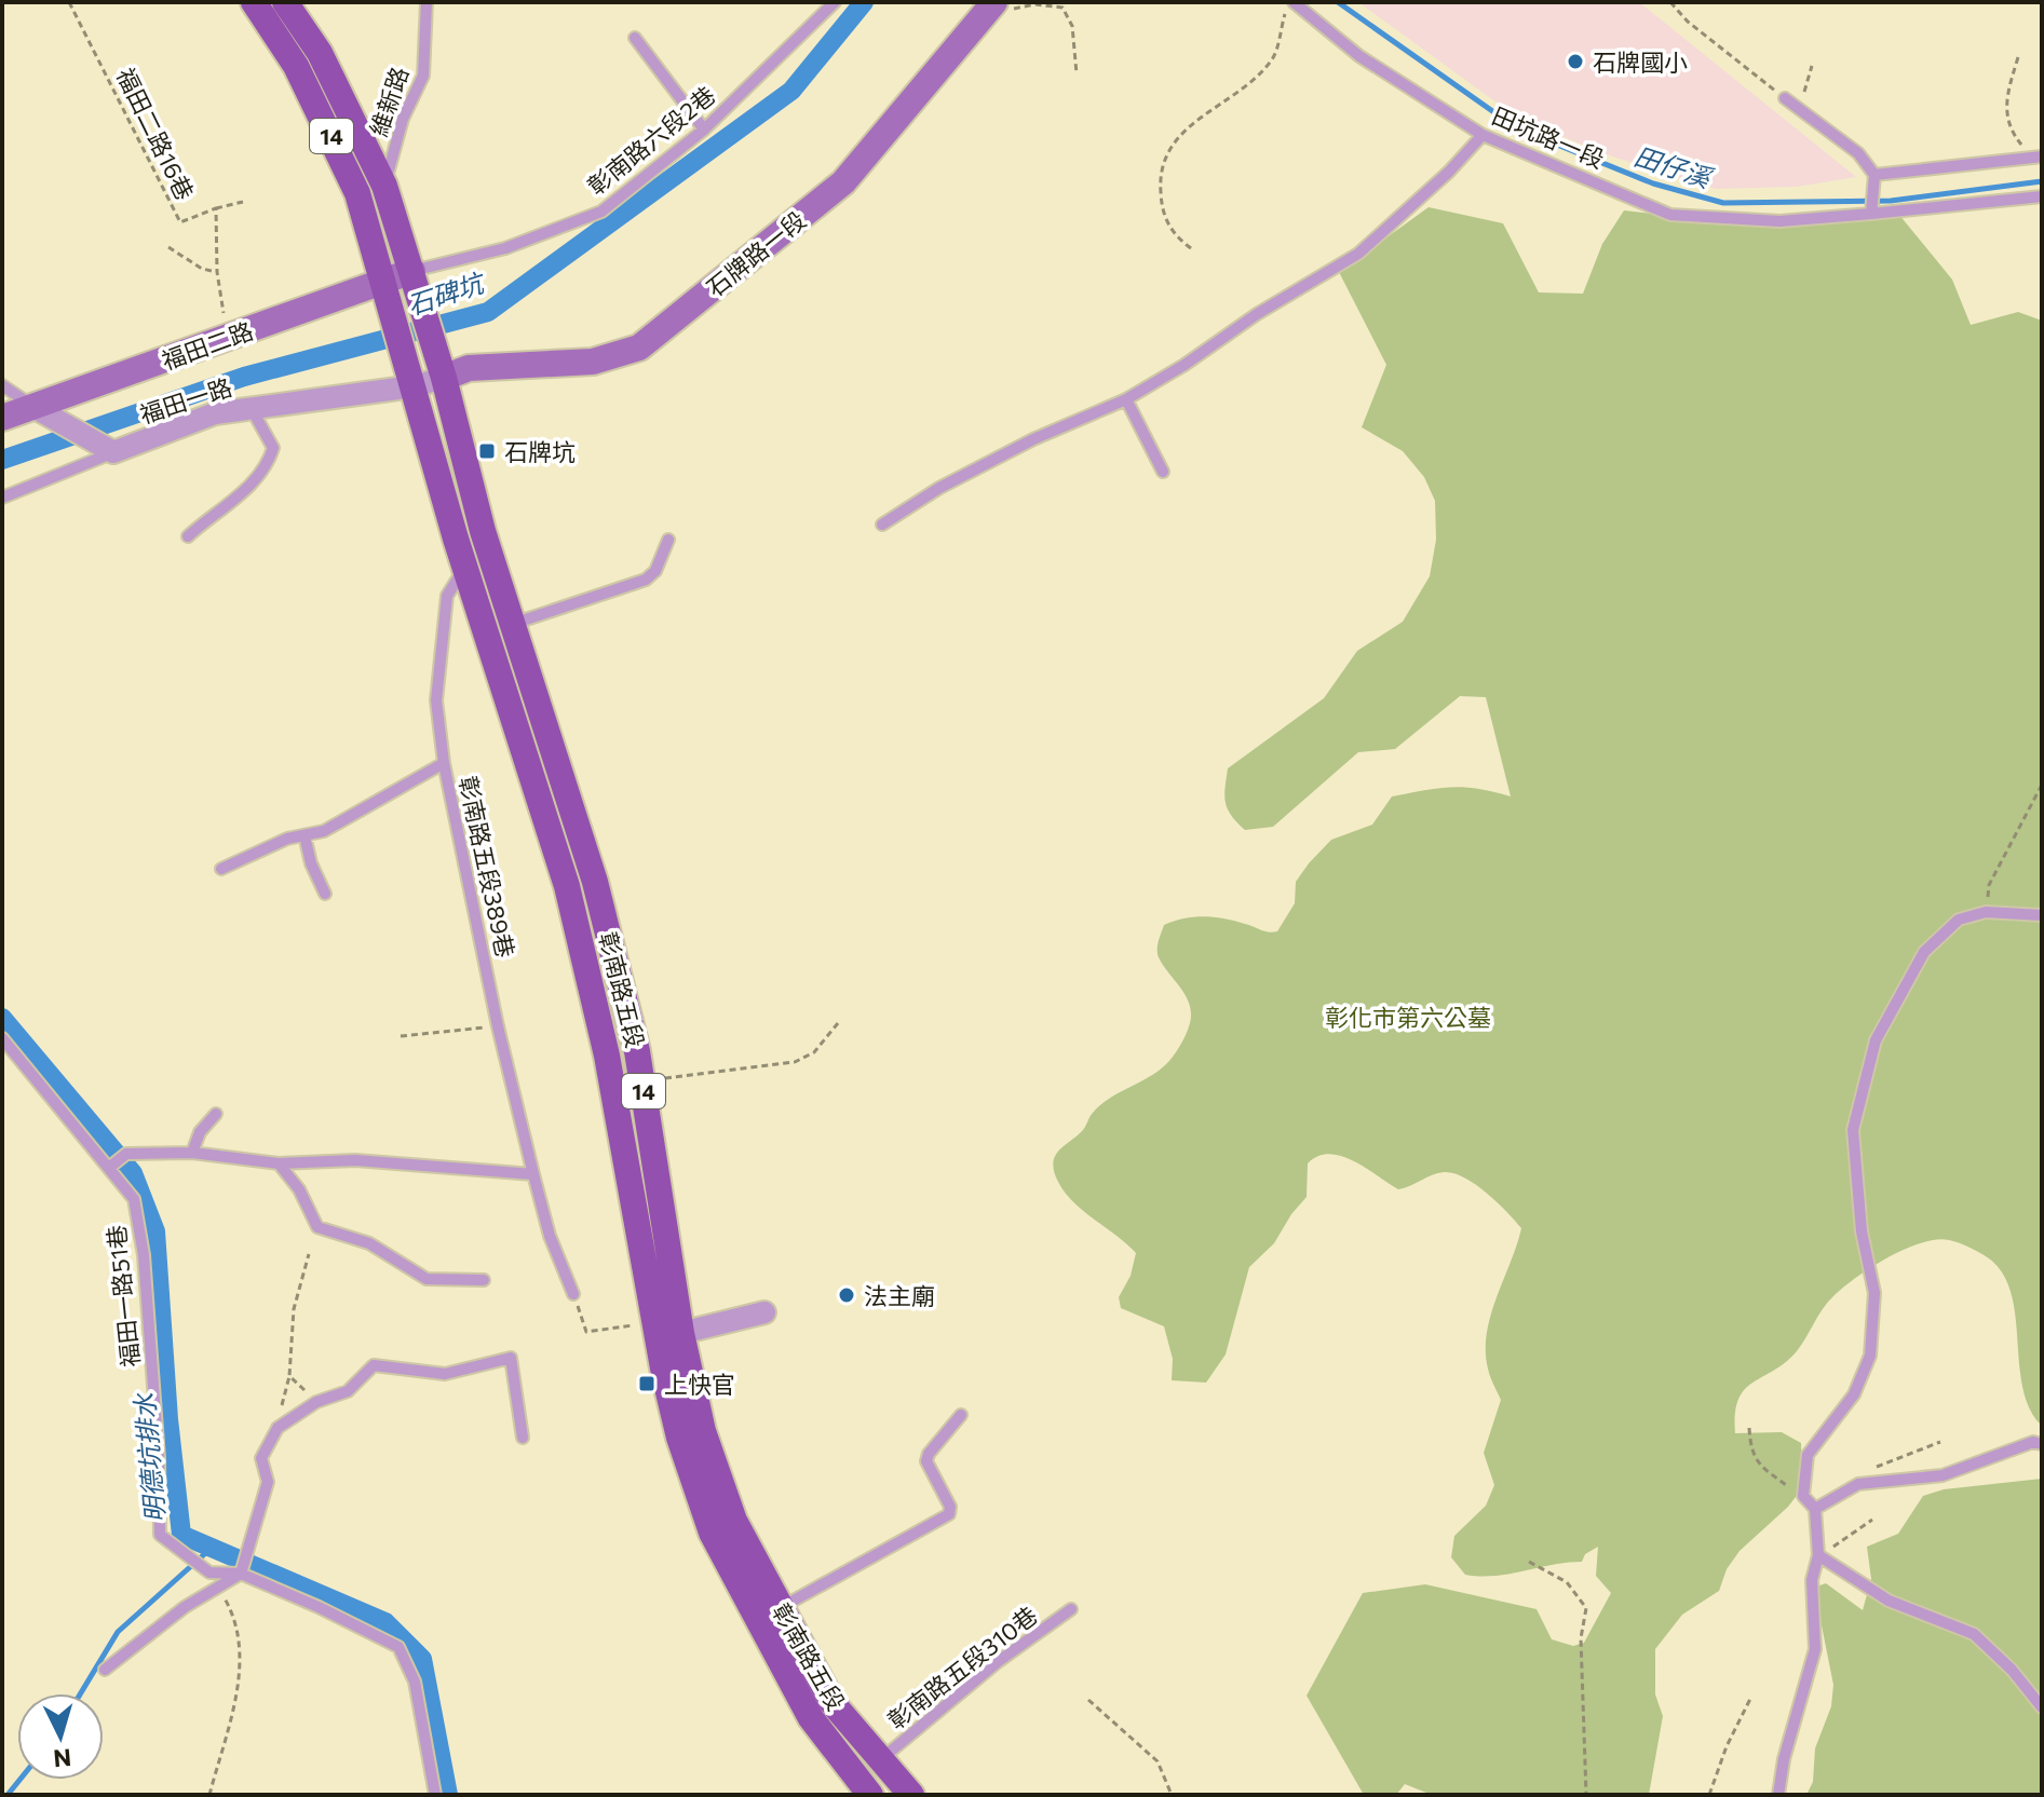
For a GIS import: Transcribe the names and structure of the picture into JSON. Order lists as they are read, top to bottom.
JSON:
{
  "streets": {
    "main road": ["14", "彰南路五段"],
    "street": ["石牌路一段", "福田二路", "福田一路"],
    "lane": [
      "維新路",
      "田坑路一段",
      "彰南路六段2巷",
      "彰南路五段389巷",
      "福田一路51巷",
      "彰南路五段310巷"
    ],
    "path": ["福田二路16巷"]
  },
  "crossings": [
    ["維新路", "14"],
    ["福田二路16巷", "福田二路"],
    ["14", "彰南路六段2巷"],
    ["14", "石牌路一段"],
    ["14", "福田二路"],
    ["14", "福田一路"],
    ["14", "彰南路五段"],
    ["彰南路六段2巷", "福田二路"],
    ["石牌路一段", "福田一路"],
    ["石牌路一段", "彰南路五段"],
    ["福田一路", "彰南路五段"],
    ["彰南路五段389巷", "彰南路五段"],
    ["彰南路五段", "彰南路五段310巷"]
  ],
  "water": ["田仔溪", "石碑坑", "明德坑排水"],
  "parks": ["彰化市第六公墓"],
  "places": {
    "other": ["石牌國小", "法主廟"],
    "transit": ["石牌坑", "上快官"]
  },
  "north": "bottom"
}
